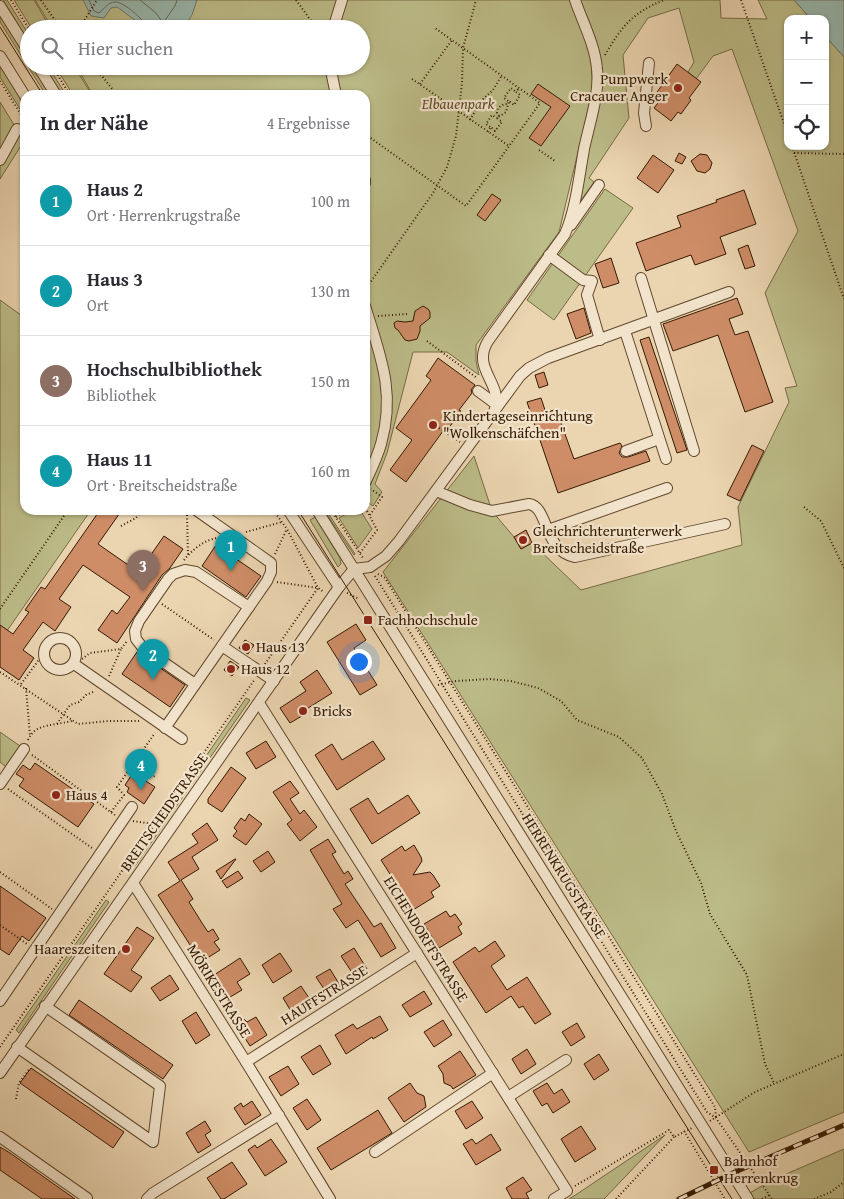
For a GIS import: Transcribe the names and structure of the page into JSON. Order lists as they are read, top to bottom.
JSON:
{
  "streets": {
    "street": [
      "BREITSCHEIDSTRASSE",
      "HERRENKRUGSTRASSE",
      "EICHENDORFFSTRASSE",
      "MÖRIKESTRASSE",
      "HAUFFSTRASSE"
    ]
  },
  "crossings": [
    ["BREITSCHEIDSTRASSE", "HERRENKRUGSTRASSE"],
    ["BREITSCHEIDSTRASSE", "EICHENDORFFSTRASSE"],
    ["BREITSCHEIDSTRASSE", "MÖRIKESTRASSE"],
    ["EICHENDORFFSTRASSE", "HAUFFSTRASSE"],
    ["MÖRIKESTRASSE", "HAUFFSTRASSE"]
  ],
  "parks": ["Elbauenpark"],
  "places": {
    "other": [
      "Pumpwerk Cracauer Anger",
      "Kindertageseinrichtung \"Wolkenschäfchen\"",
      "Gleichrichterunterwerk Breitscheidstraße",
      "Haus 13",
      "Haus 12",
      "Bricks",
      "Haus 4",
      "Haareszeiten"
    ],
    "transit": ["Fachhochschule", "Bahnhof Herrenkrug"]
  },
  "page": {
    "map_buttons": ["+", "−"],
    "search": "Hier suchen",
    "heading": ["In der Nähe", "4 Ergebnisse"],
    "list": [
      {
        "mark": "1",
        "name": "Haus 2",
        "note": "Ort · Herrenkrugstraße",
        "value": "100 m"
      },
      {
        "mark": "2",
        "name": "Haus 3",
        "note": "Ort",
        "value": "130 m"
      },
      {
        "mark": "3",
        "name": "Hochschulbibliothek",
        "note": "Bibliothek",
        "value": "150 m"
      },
      {
        "mark": "4",
        "name": "Haus 11",
        "note": "Ort · Breitscheidstraße",
        "value": "160 m"
      }
    ],
    "pins": [
      "1",
      "3",
      "2",
      "4"
    ]
  }
}
